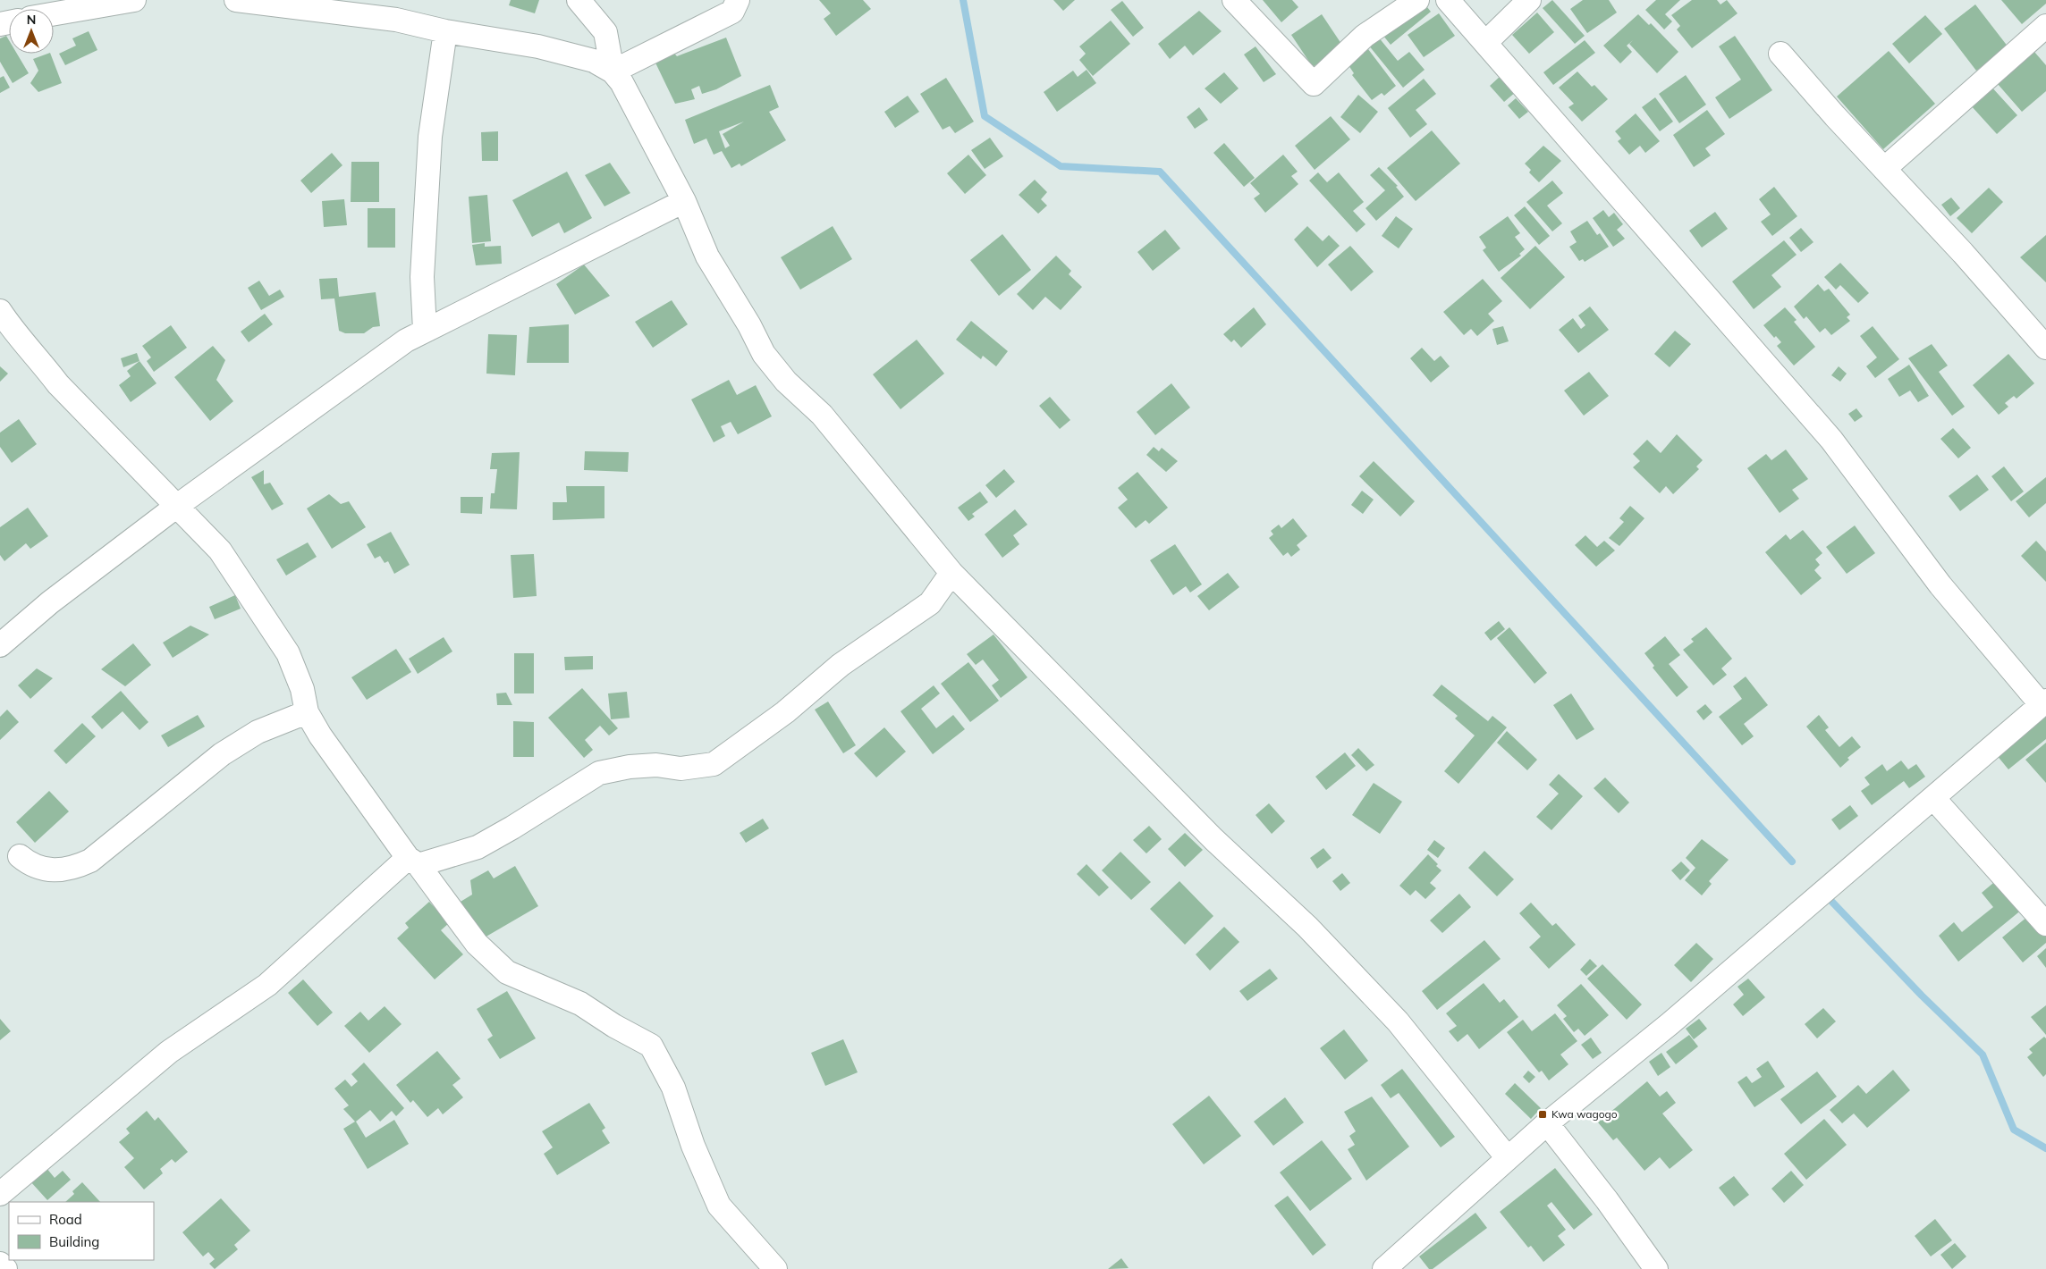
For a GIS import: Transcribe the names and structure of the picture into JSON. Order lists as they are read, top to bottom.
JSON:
{
  "places": {
    "transit": ["Kwa wagogo"]
  },
  "legend": ["Road", "Building"],
  "north": "top"
}
